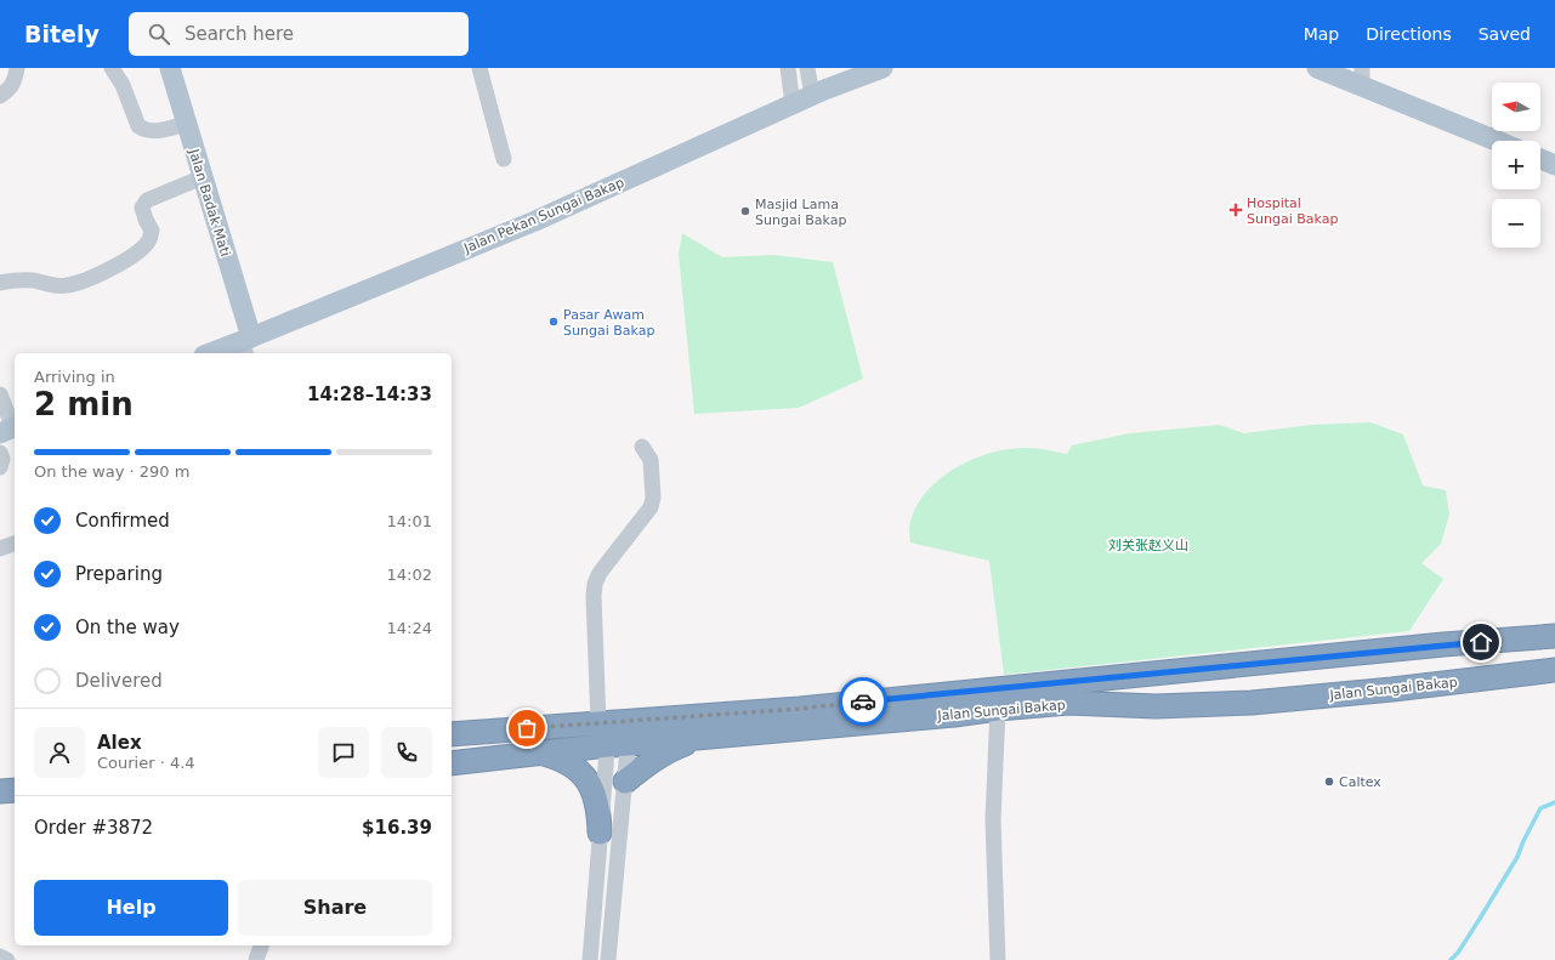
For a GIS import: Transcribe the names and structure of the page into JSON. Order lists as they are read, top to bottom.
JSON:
{
  "streets": {
    "highway": ["Jalan Sungai Bakap"],
    "main road": ["Jalan Badak Mati", "Jalan Pekan Sungai Bakap"]
  },
  "crossings": [
    ["Jalan Badak Mati", "Jalan Pekan Sungai Bakap"]
  ],
  "parks": ["刘关张赵义山"],
  "places": {
    "health": ["Hospital Sungai Bakap"],
    "other": ["Masjid Lama Sungai Bakap", "Pasar Awam Sungai Bakap", "Caltex"]
  },
  "north": "left",
  "page": {
    "header": "Bitely",
    "search": "Search here",
    "nav": ["Map", "Directions", "Saved"],
    "map_buttons": ["+", "−"],
    "heading": ["2 min", "Arriving in", "14:28–14:33"],
    "panel": [
      "Alex",
      "Courier · 4.4",
      "Order #3872",
      "$16.39"
    ],
    "bar": "On the way · 290 m",
    "list": [
      ["Confirmed", "14:01"],
      ["Preparing", "14:02"],
      ["On the way", "14:24"],
      "Delivered"
    ],
    "buttons": ["Help", "Share"]
  }
}
